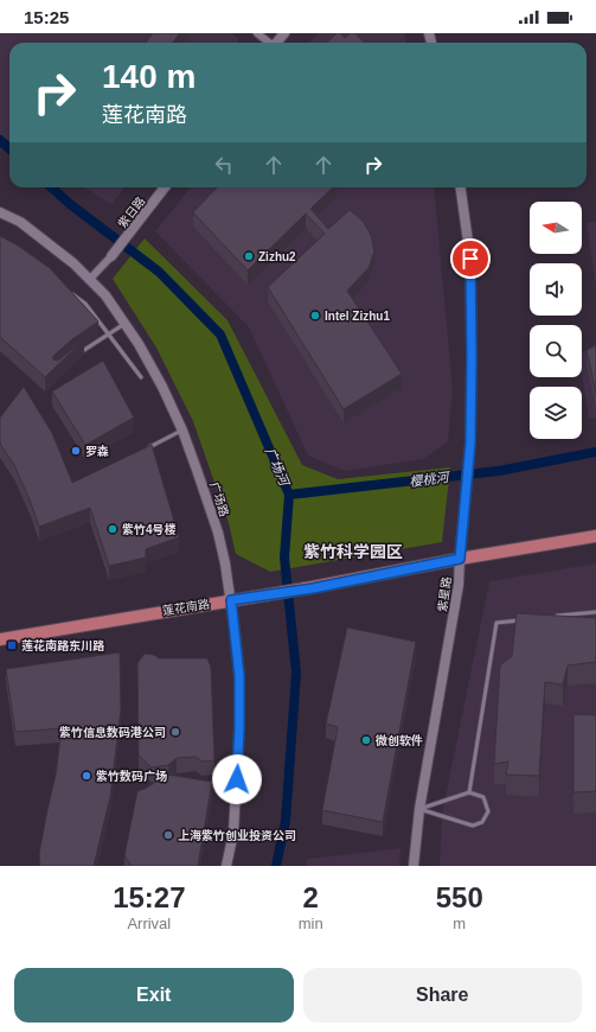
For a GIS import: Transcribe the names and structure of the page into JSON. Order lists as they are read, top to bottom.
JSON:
{
  "streets": {
    "main road": ["莲花南路"],
    "street": ["紫日路", "广场路", "紫星路"]
  },
  "crossings": [
    ["广场路", "莲花南路"],
    ["紫星路", "莲花南路"]
  ],
  "districts": ["紫竹科学园区"],
  "water": ["广场河", "樱桃河"],
  "places": {
    "other": [
      "Zizhu2",
      "Intel Zizhu1",
      "罗森",
      "紫竹4号楼",
      "紫竹信息数码港公司",
      "微创软件",
      "紫竹数码广场",
      "上海紫竹创业投资公司"
    ],
    "transit": ["莲花南路东川路"]
  },
  "north": "left",
  "page": {
    "status": "15:25",
    "turn": ["140 m", "莲花南路"],
    "eta": [
      "15:27",
      "Arrival",
      "2",
      "min",
      "550",
      "m"
    ],
    "buttons": ["Exit", "Share"]
  }
}
